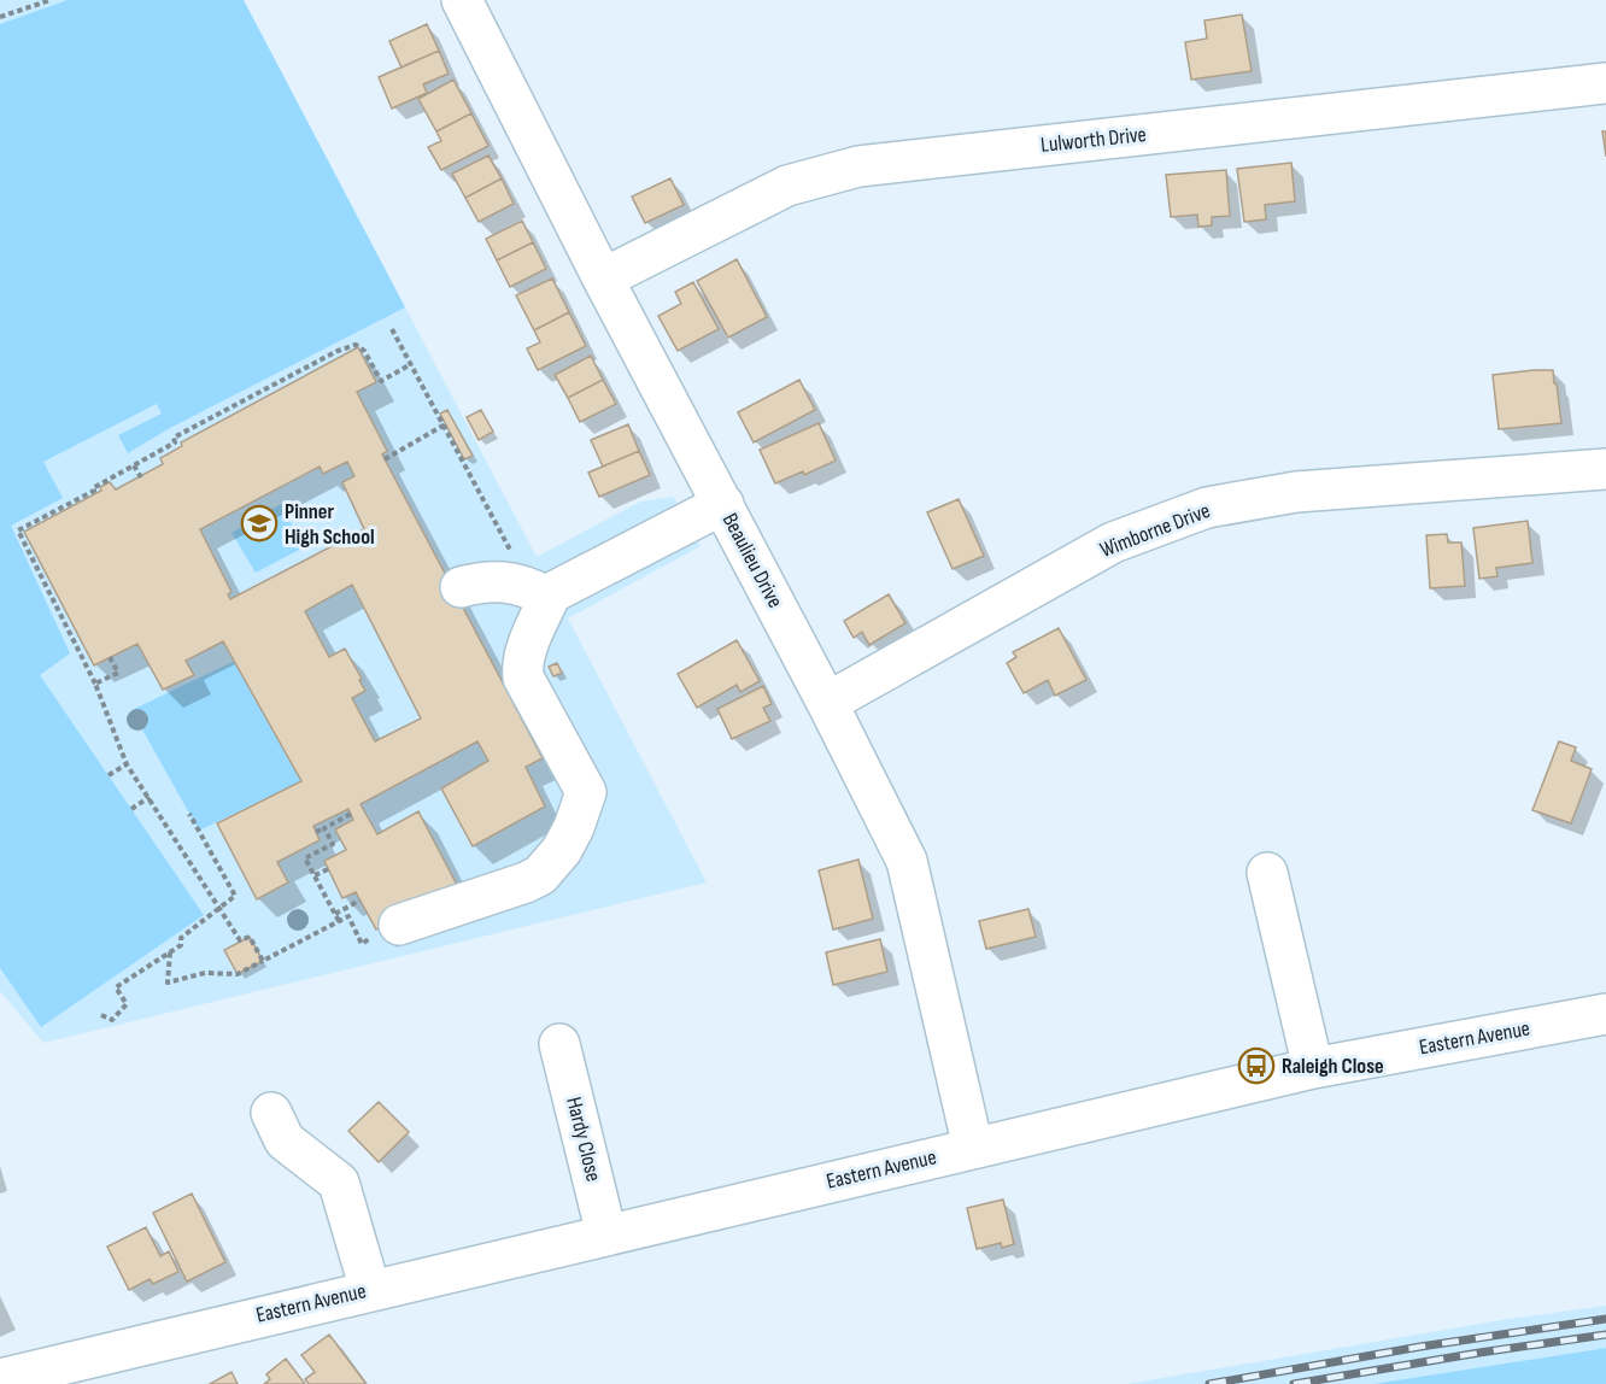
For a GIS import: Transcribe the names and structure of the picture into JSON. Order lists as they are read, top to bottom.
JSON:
{
  "streets": {
    "street": [
      "Lulworth Drive",
      "Wimborne Drive",
      "Beaulieu Drive",
      "Eastern Avenue",
      "Hardy Close"
    ]
  },
  "crossings": [
    ["Lulworth Drive", "Beaulieu Drive"],
    ["Wimborne Drive", "Beaulieu Drive"],
    ["Beaulieu Drive", "Eastern Avenue"],
    ["Eastern Avenue", "Hardy Close"]
  ],
  "places": {
    "school or university": ["Pinner High School"],
    "bus stop": ["Raleigh Close"]
  }
}
